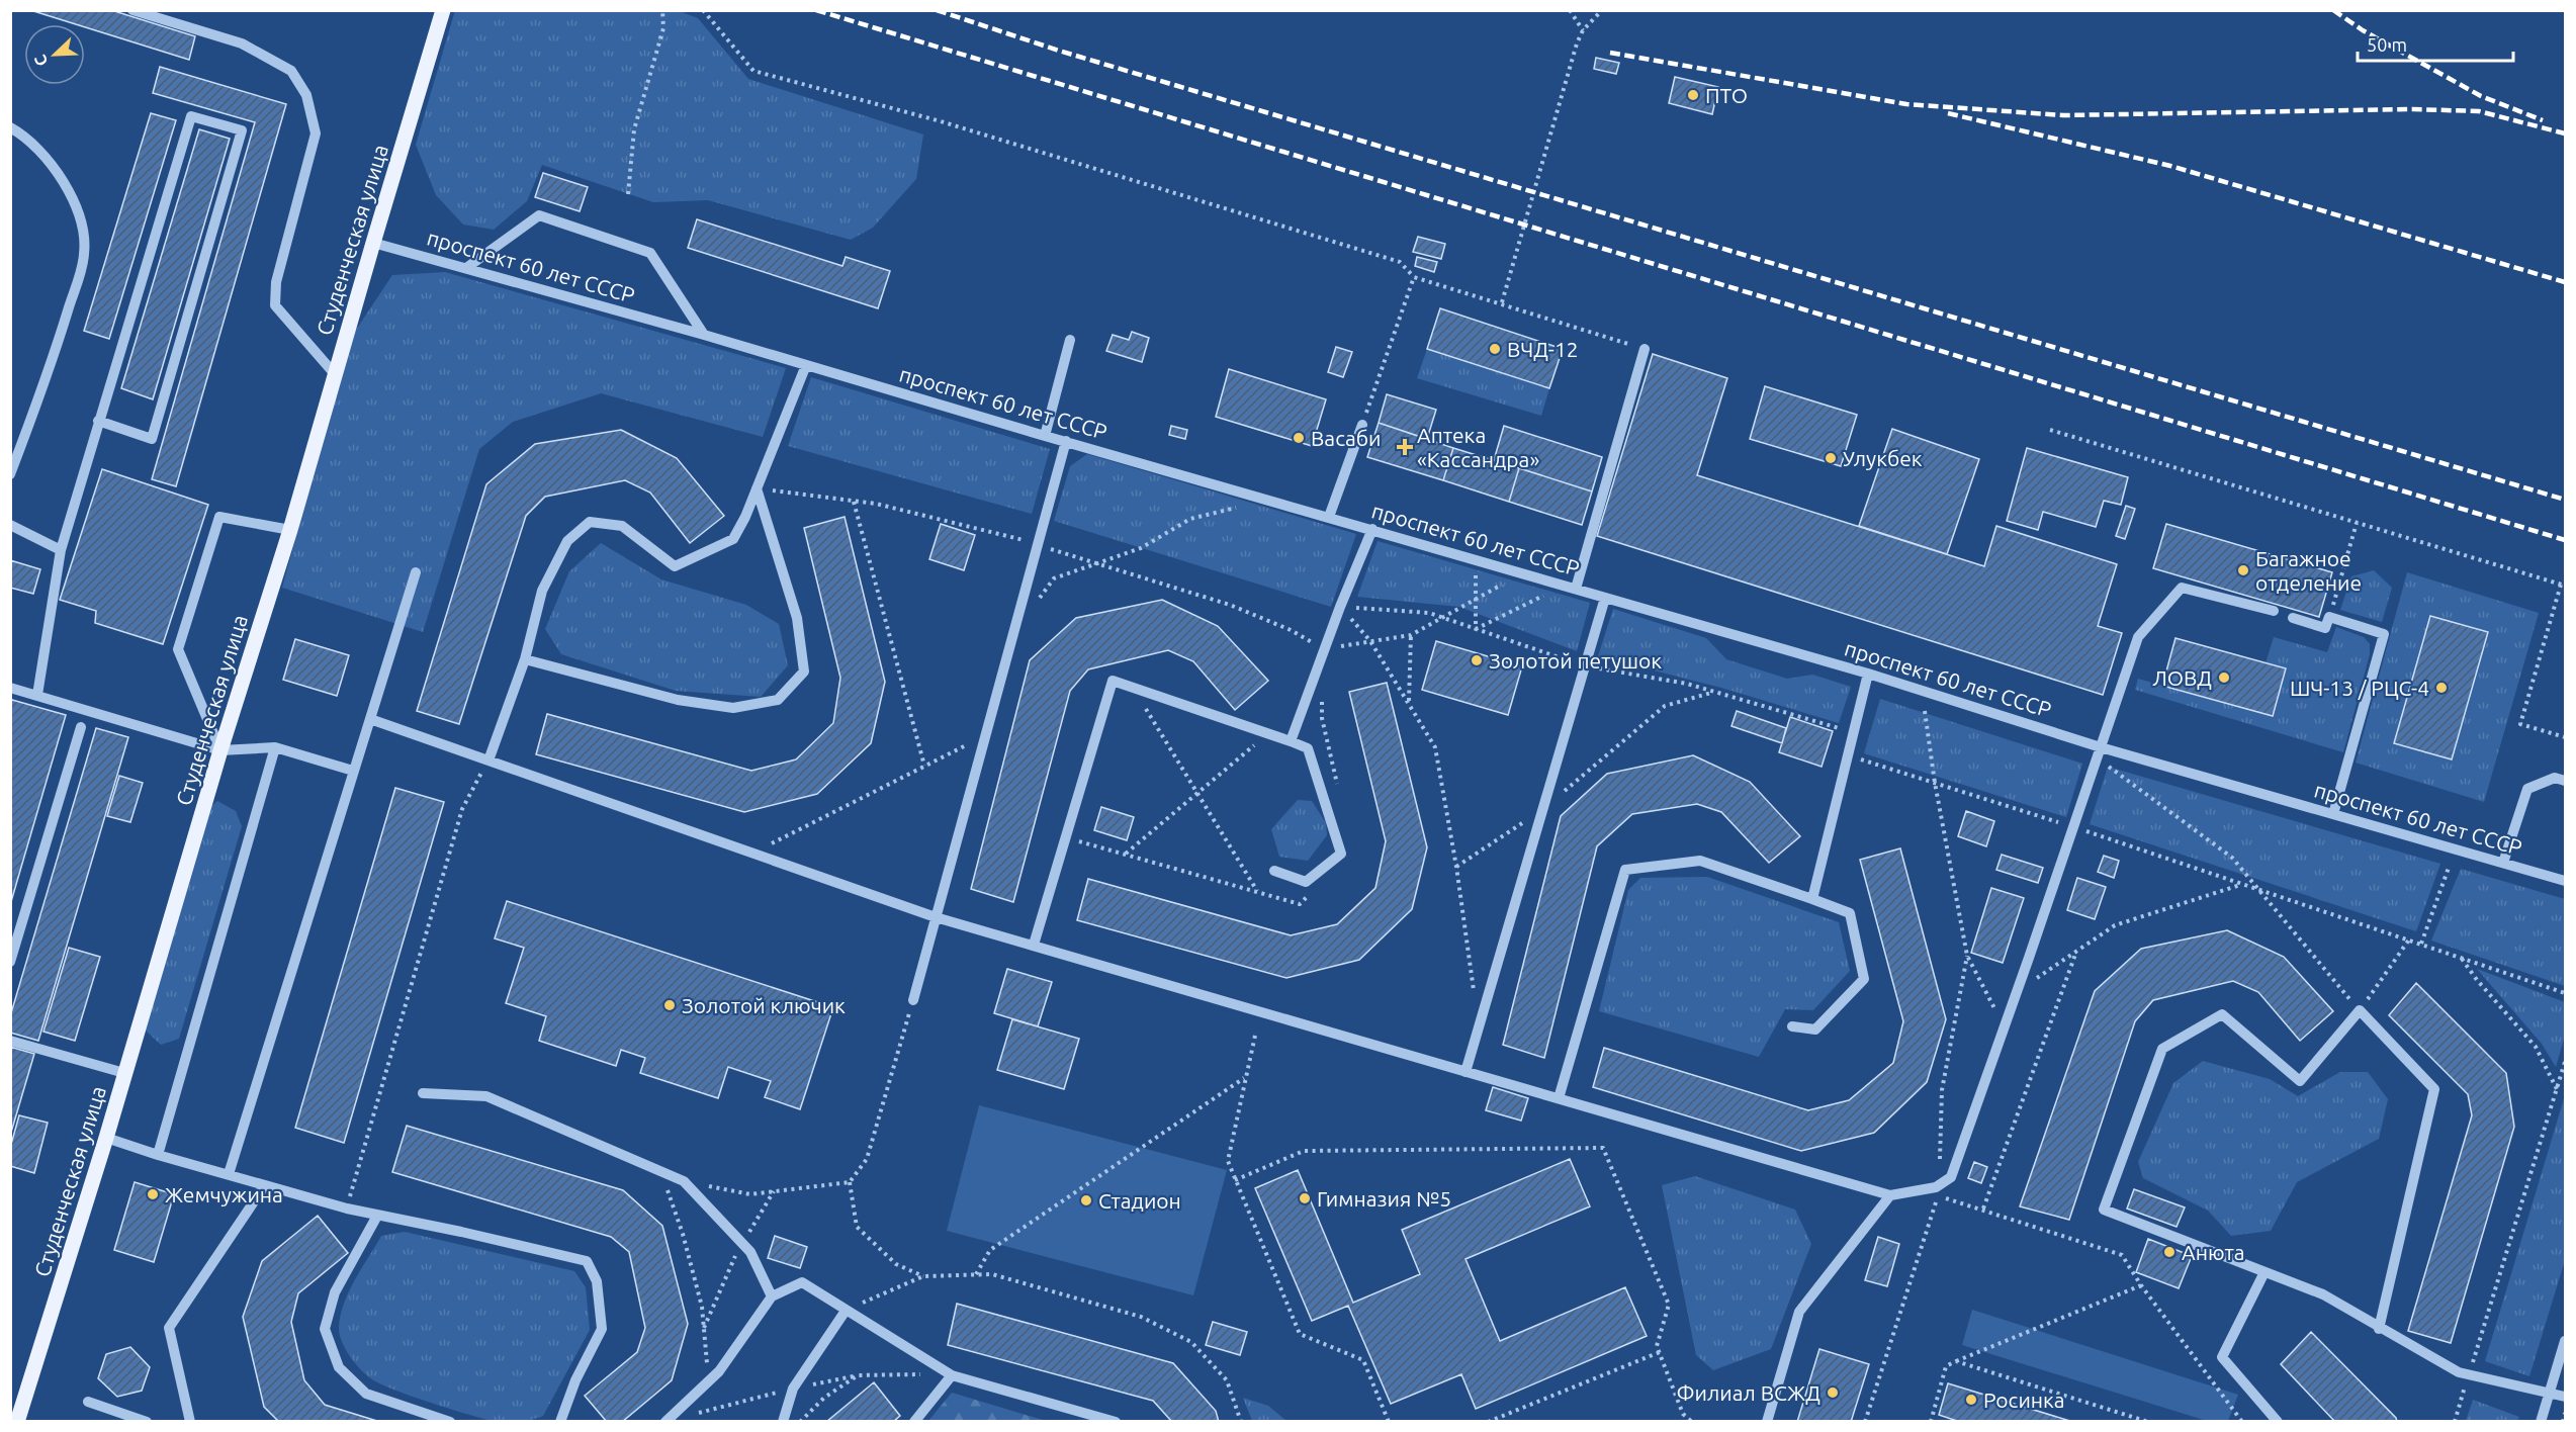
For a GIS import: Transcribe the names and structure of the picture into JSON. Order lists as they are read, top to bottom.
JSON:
{
  "streets": {
    "main road": ["Студенческая улица"],
    "street": ["проспект 60 лет СССР"]
  },
  "crossings": [
    ["Студенческая улица", "проспект 60 лет СССР"]
  ],
  "places": {
    "other": [
      "ПТО",
      "ВЧД-12",
      "Васаби",
      "Улукбек",
      "Багажное отделение",
      "Золотой петушок",
      "ЛОВД",
      "ШЧ-13 / РЦС-4",
      "Золотой ключик",
      "Жемчужина",
      "Гимназия №5",
      "Стадион",
      "Анюта",
      "Филиал ВСЖД",
      "Росинка"
    ],
    "health": ["Аптека «Кассандра»"]
  },
  "scale_bar": "50 m",
  "north": "bottom left"
}
